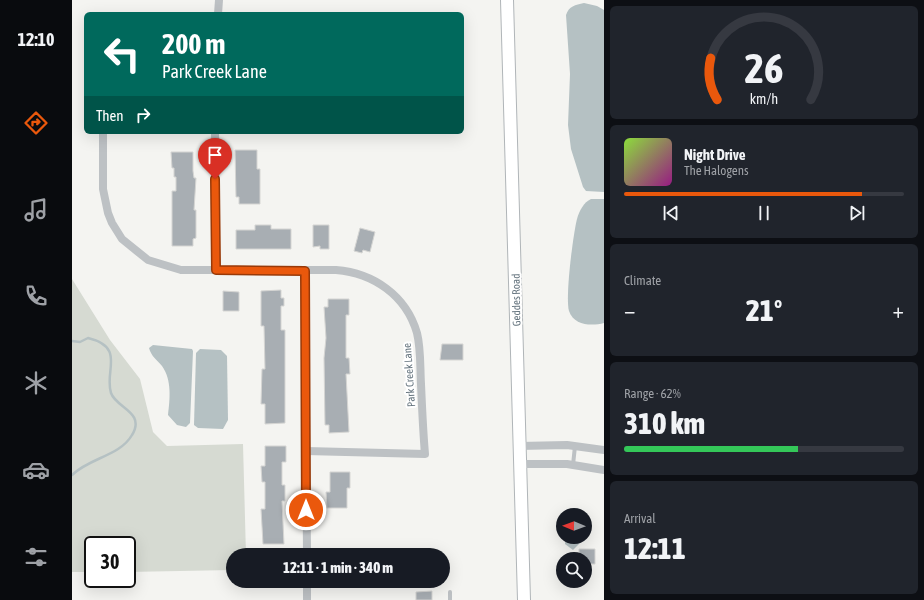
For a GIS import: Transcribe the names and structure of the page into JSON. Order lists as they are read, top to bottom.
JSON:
{
  "streets": {
    "main road": ["Geddes Road"],
    "street": ["Park Creek Lane"]
  },
  "north": "left",
  "page": {
    "tabs": "12:10",
    "turn": ["200 m", "Park Creek Lane"],
    "then": "Then",
    "song": ["Night Drive", "The Halogens"],
    "tile": [
      "Climate",
      ["Range · 62%", "310 km"],
      ["Arrival", "12:11"]
    ],
    "heat": ["−", "21°", "+"],
    "limit": "30",
    "trip": "12:11 · 1 min · 340 m",
    "gauge": ["26", "km/h"]
  }
}
